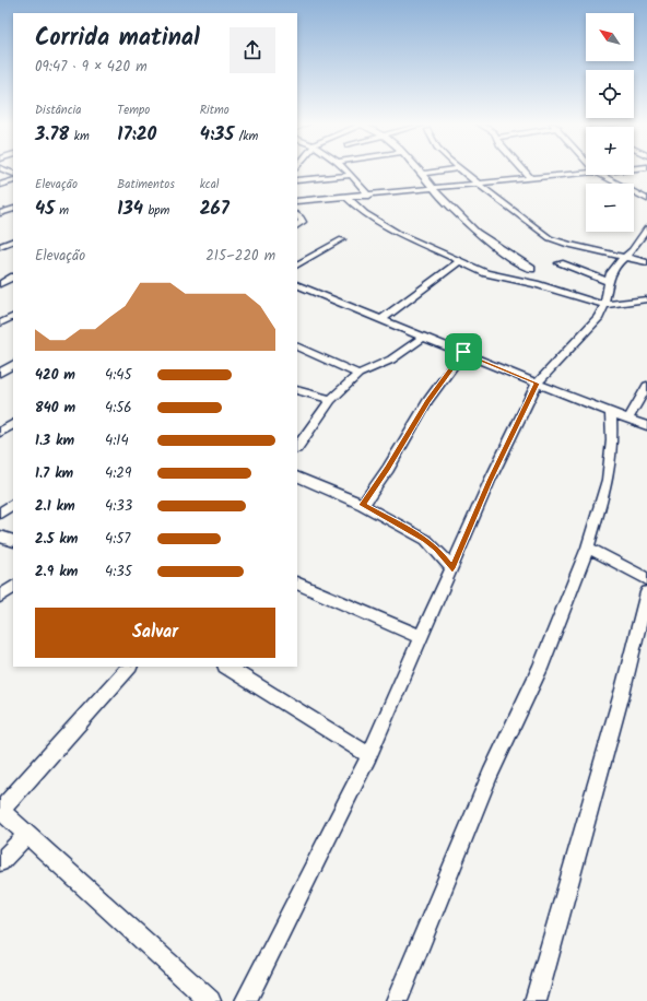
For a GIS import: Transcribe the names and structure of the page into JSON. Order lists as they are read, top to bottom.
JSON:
{
  "north": "top left",
  "page": {
    "map_buttons": ["+", "−"],
    "heading": ["Corrida matinal", "09:47 · 9 × 420 m"],
    "stats": [
      ["Distância", "3.78 km"],
      ["Tempo", "17:20"],
      ["Ritmo", "4:35 /km"],
      ["Elevação", "45 m"],
      ["Batimentos", "134 bpm"],
      ["kcal", "267"]
    ],
    "chart": ["Elevação", "215–220 m"],
    "list": [
      {
        "name": "420 m",
        "note": "4:45"
      },
      {
        "name": "840 m",
        "note": "4:56"
      },
      {
        "name": "1.3 km",
        "note": "4:14"
      },
      {
        "name": "1.7 km",
        "note": "4:29"
      },
      {
        "name": "2.1 km",
        "note": "4:33"
      },
      {
        "name": "2.5 km",
        "note": "4:57"
      },
      {
        "name": "2.9 km",
        "note": "4:35"
      }
    ],
    "buttons": "Salvar"
  }
}
